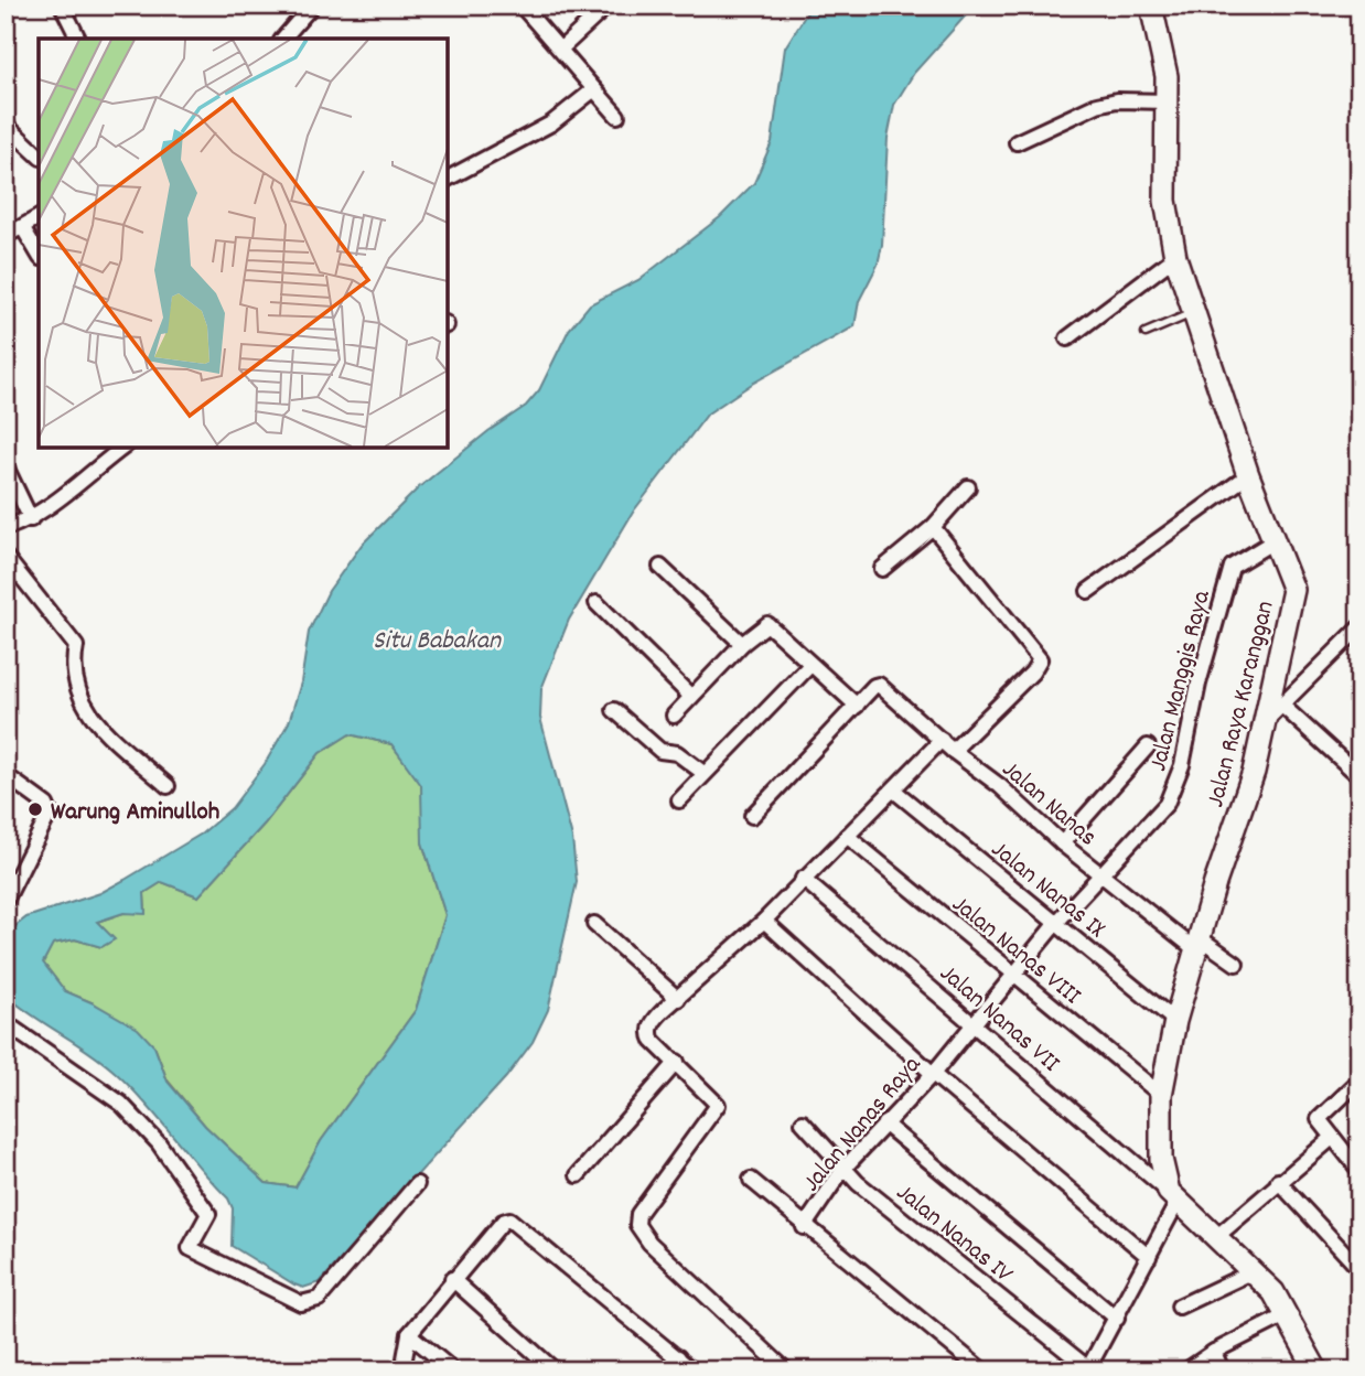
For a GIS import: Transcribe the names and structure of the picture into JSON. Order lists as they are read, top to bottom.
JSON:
{
  "streets": {
    "street": [
      "Jalan Manggis Raya",
      "Jalan Raya Karanggan",
      "Jalan Nanas",
      "Jalan Nanas IX",
      "Jalan Nanas VIII",
      "Jalan Nanas VII",
      "Jalan Nanas Raya",
      "Jalan Nanas IV"
    ]
  },
  "crossings": [
    ["Jalan Manggis Raya", "Jalan Raya Karanggan"],
    ["Jalan Manggis Raya", "Jalan Nanas"],
    ["Jalan Manggis Raya", "Jalan Nanas Raya"],
    ["Jalan Raya Karanggan", "Jalan Nanas"],
    ["Jalan Raya Karanggan", "Jalan Nanas IX"],
    ["Jalan Raya Karanggan", "Jalan Nanas VIII"],
    ["Jalan Raya Karanggan", "Jalan Nanas VII"],
    ["Jalan Nanas", "Jalan Nanas Raya"],
    ["Jalan Nanas IX", "Jalan Nanas Raya"],
    ["Jalan Nanas VIII", "Jalan Nanas Raya"],
    ["Jalan Nanas VII", "Jalan Nanas Raya"],
    ["Jalan Nanas Raya", "Jalan Nanas IV"]
  ],
  "water": ["Situ Babakan"],
  "places": ["Warung Aminulloh"]
}
